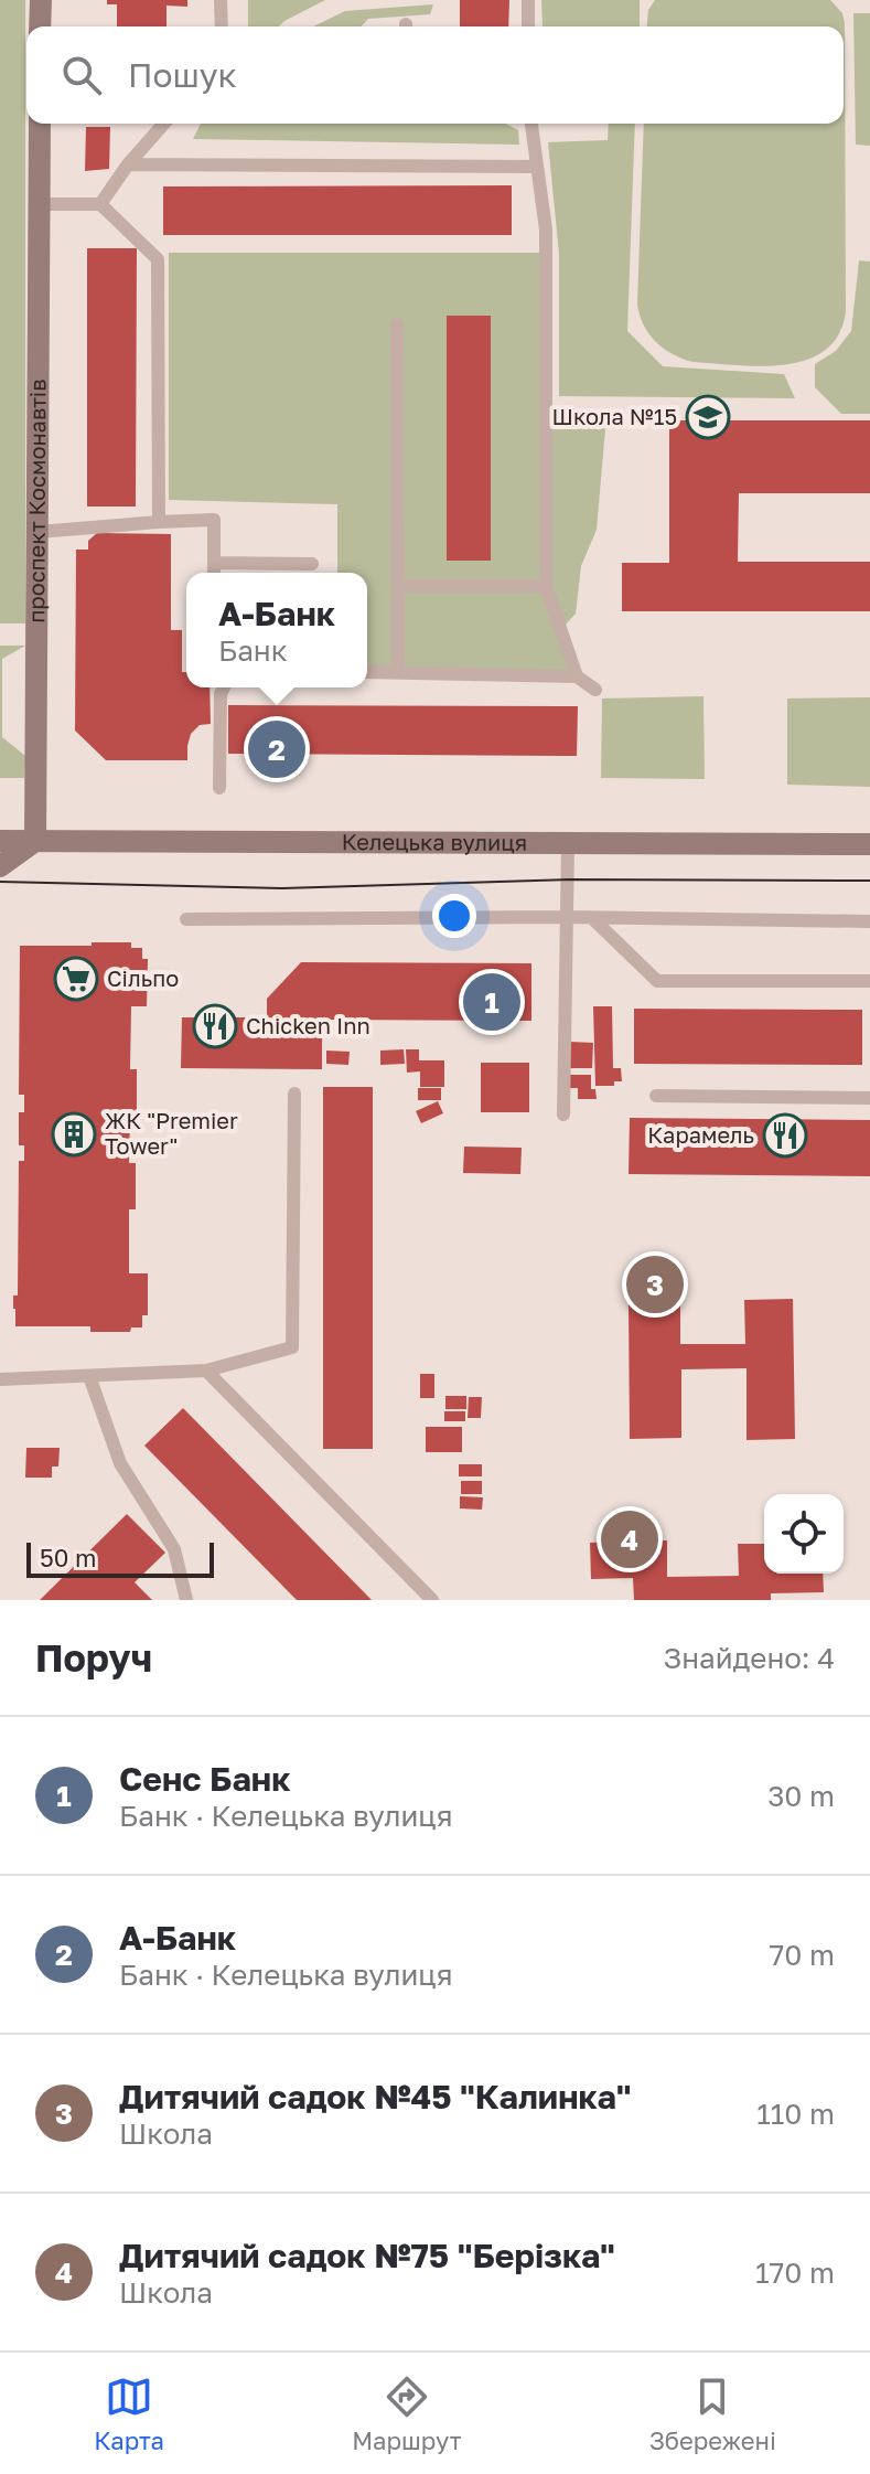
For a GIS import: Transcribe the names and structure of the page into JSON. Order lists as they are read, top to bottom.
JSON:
{
  "streets": {
    "main road": ["проспект Космонавтів", "Келецька вулиця"]
  },
  "crossings": [
    ["проспект Космонавтів", "Келецька вулиця"]
  ],
  "places": {
    "school or university": ["Школа №15"],
    "supermarket": ["Сільпо"],
    "restaurant": ["Chicken Inn", "Карамель"],
    "building": ["ЖК \"Premier Tower\""]
  },
  "scale_bar": "50 m",
  "page": {
    "search": "Пошук",
    "popup": ["А-Банк", "Банк"],
    "pins": [
      "2",
      "1",
      "3",
      "4"
    ],
    "scale": "50 m",
    "heading": ["Поруч", "Знайдено: 4"],
    "list": [
      {
        "mark": "1",
        "name": "Сенс Банк",
        "note": "Банк · Келецька вулиця",
        "value": "30 m"
      },
      {
        "mark": "2",
        "name": "А-Банк",
        "note": "Банк · Келецька вулиця",
        "value": "70 m"
      },
      {
        "mark": "3",
        "name": "Дитячий садок №45 \"Калинка\"",
        "note": "Школа",
        "value": "110 m"
      },
      {
        "mark": "4",
        "name": "Дитячий садок №75 \"Берізка\"",
        "note": "Школа",
        "value": "170 m"
      }
    ],
    "nav": ["Карта", "Маршрут", "Збережені"]
  }
}
